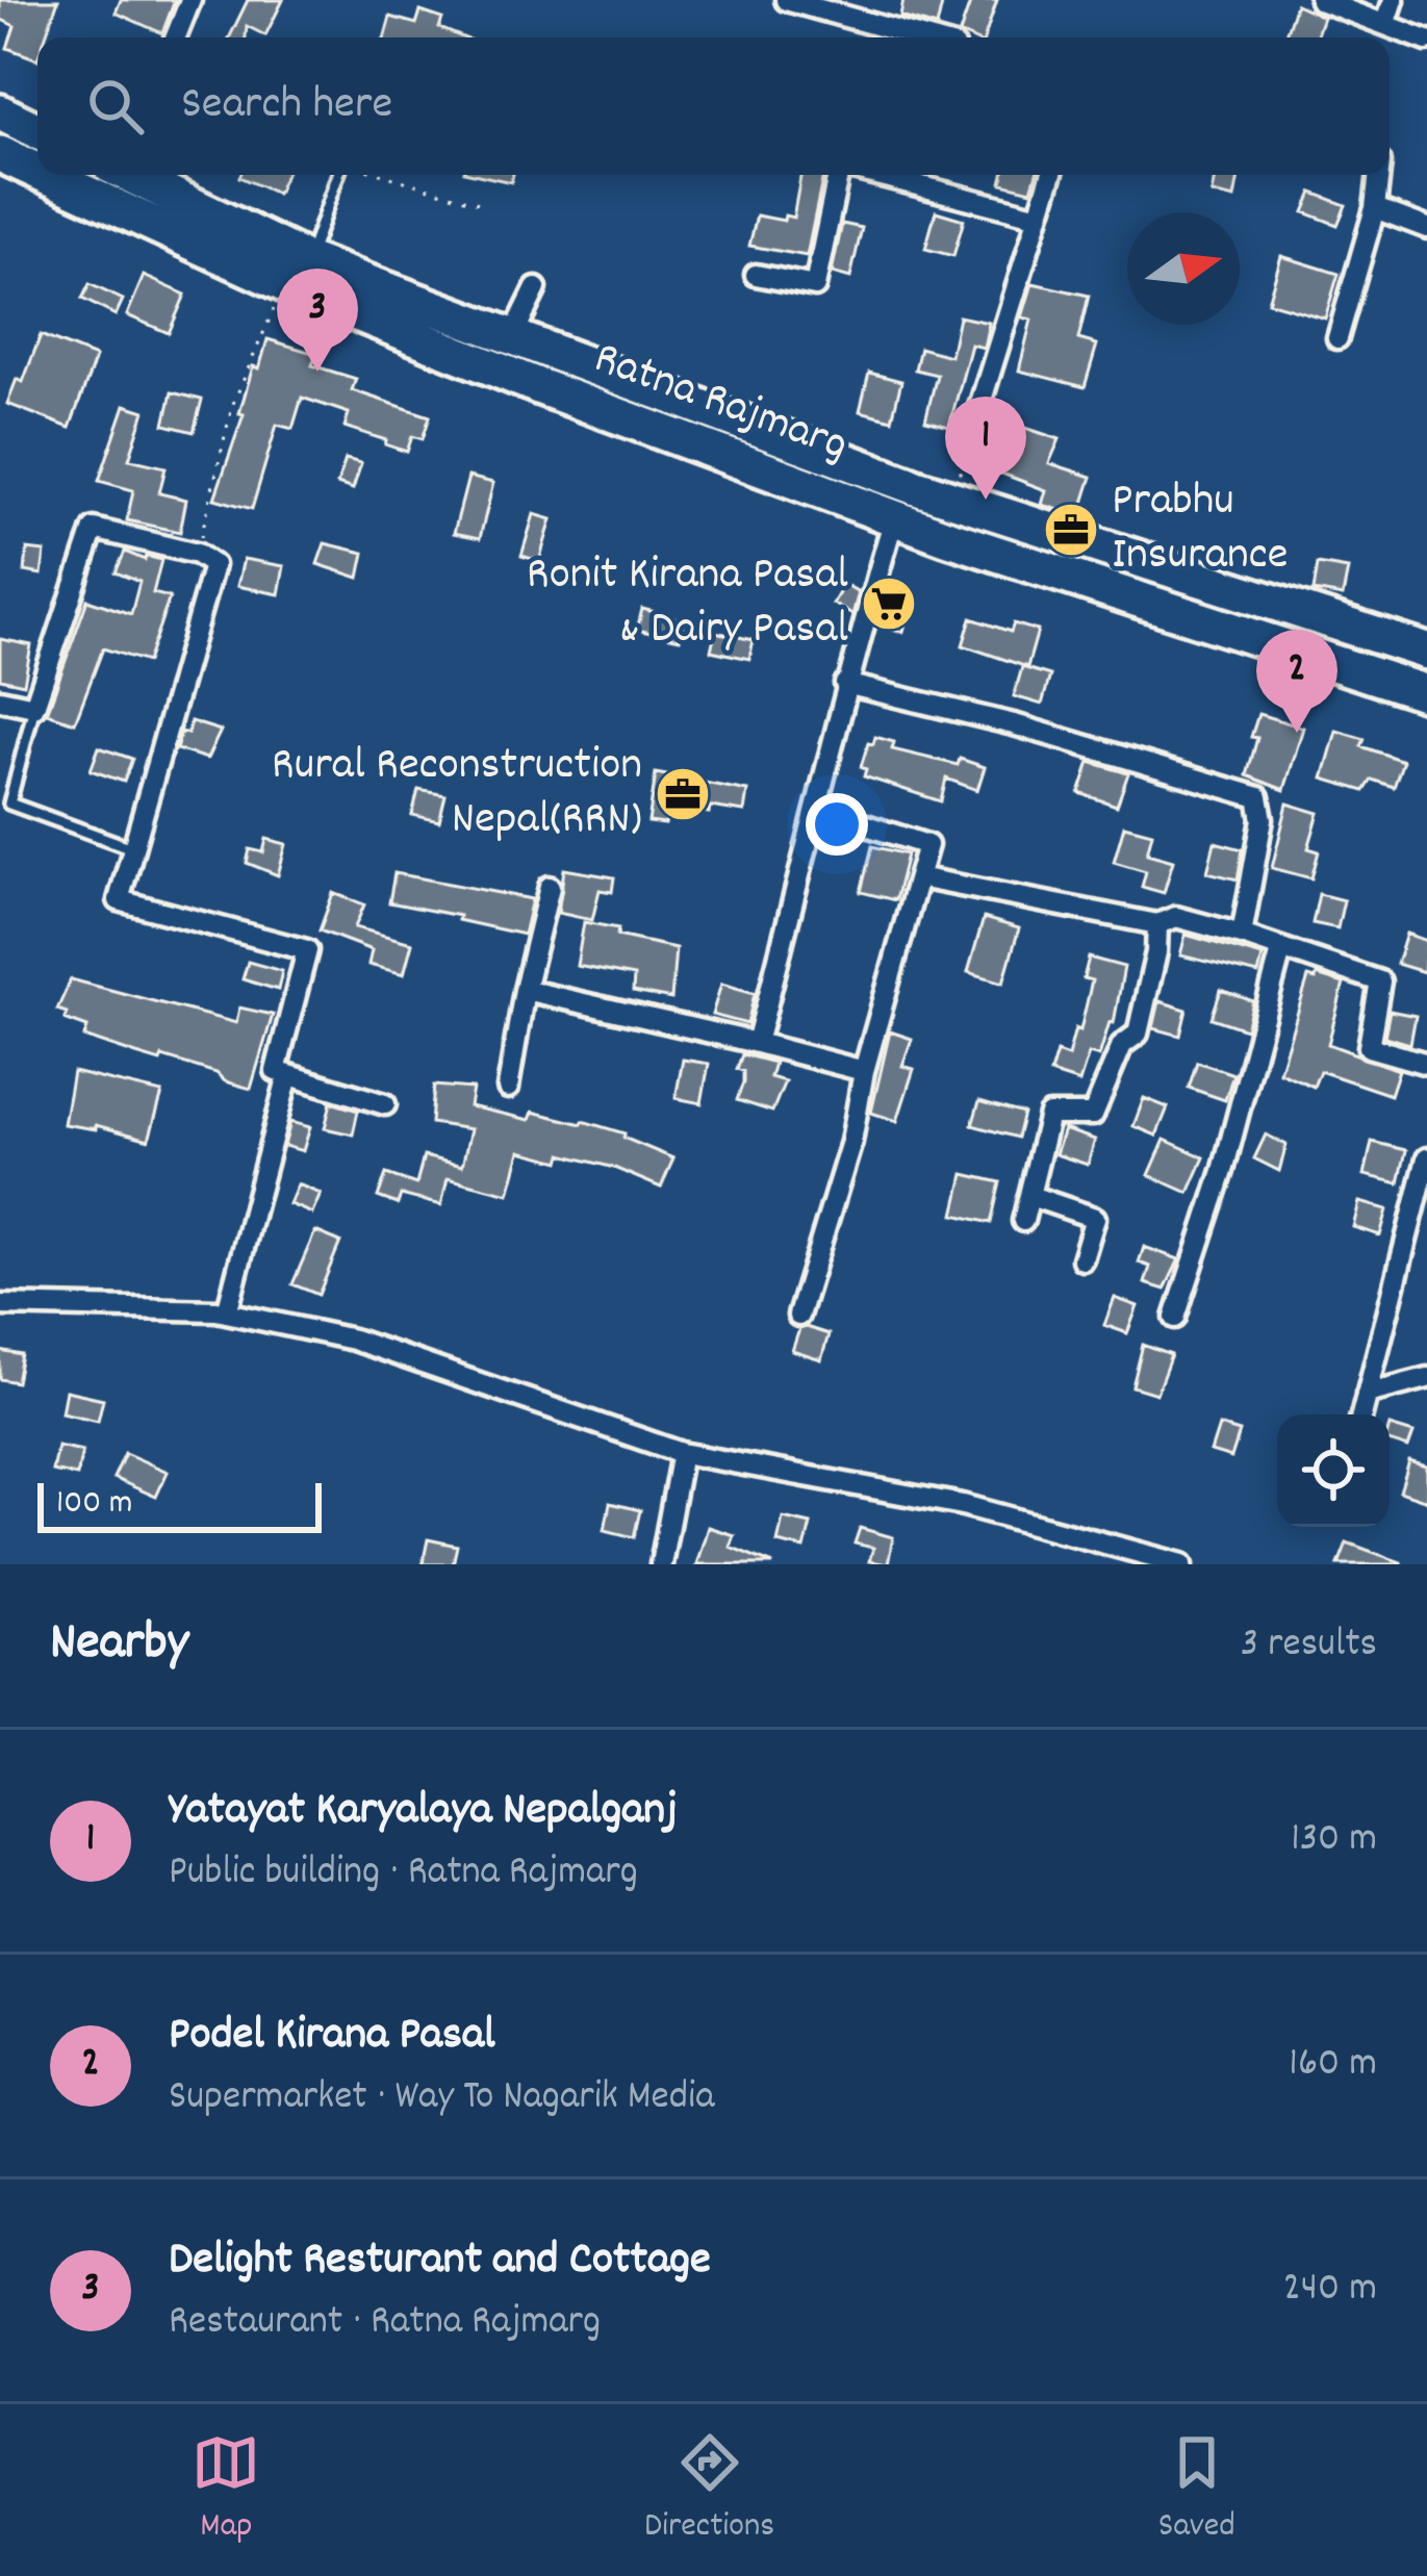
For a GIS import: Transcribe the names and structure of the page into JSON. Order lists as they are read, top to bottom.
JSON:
{
  "streets": {
    "highway": ["Ratna Rajmarg"]
  },
  "places": {
    "office": ["Prabhu Insurance", "Rural Reconstruction Nepal(RRN)"],
    "supermarket": ["Ronit Kirana Pasal & Dairy Pasal"]
  },
  "scale_bar": "100 m",
  "north": "right",
  "page": {
    "search": "Search here",
    "pins": ["3", "1", "2"],
    "scale": "100 m",
    "heading": ["Nearby", "3 results"],
    "list": [
      {
        "mark": "1",
        "name": "Yatayat Karyalaya Nepalganj",
        "note": "Public building · Ratna Rajmarg",
        "value": "130 m"
      },
      {
        "mark": "2",
        "name": "Podel Kirana Pasal",
        "note": "Supermarket · Way To Nagarik Media",
        "value": "160 m"
      },
      {
        "mark": "3",
        "name": "Delight Resturant and Cottage",
        "note": "Restaurant · Ratna Rajmarg",
        "value": "240 m"
      }
    ],
    "nav": ["Map", "Directions", "Saved"]
  }
}
